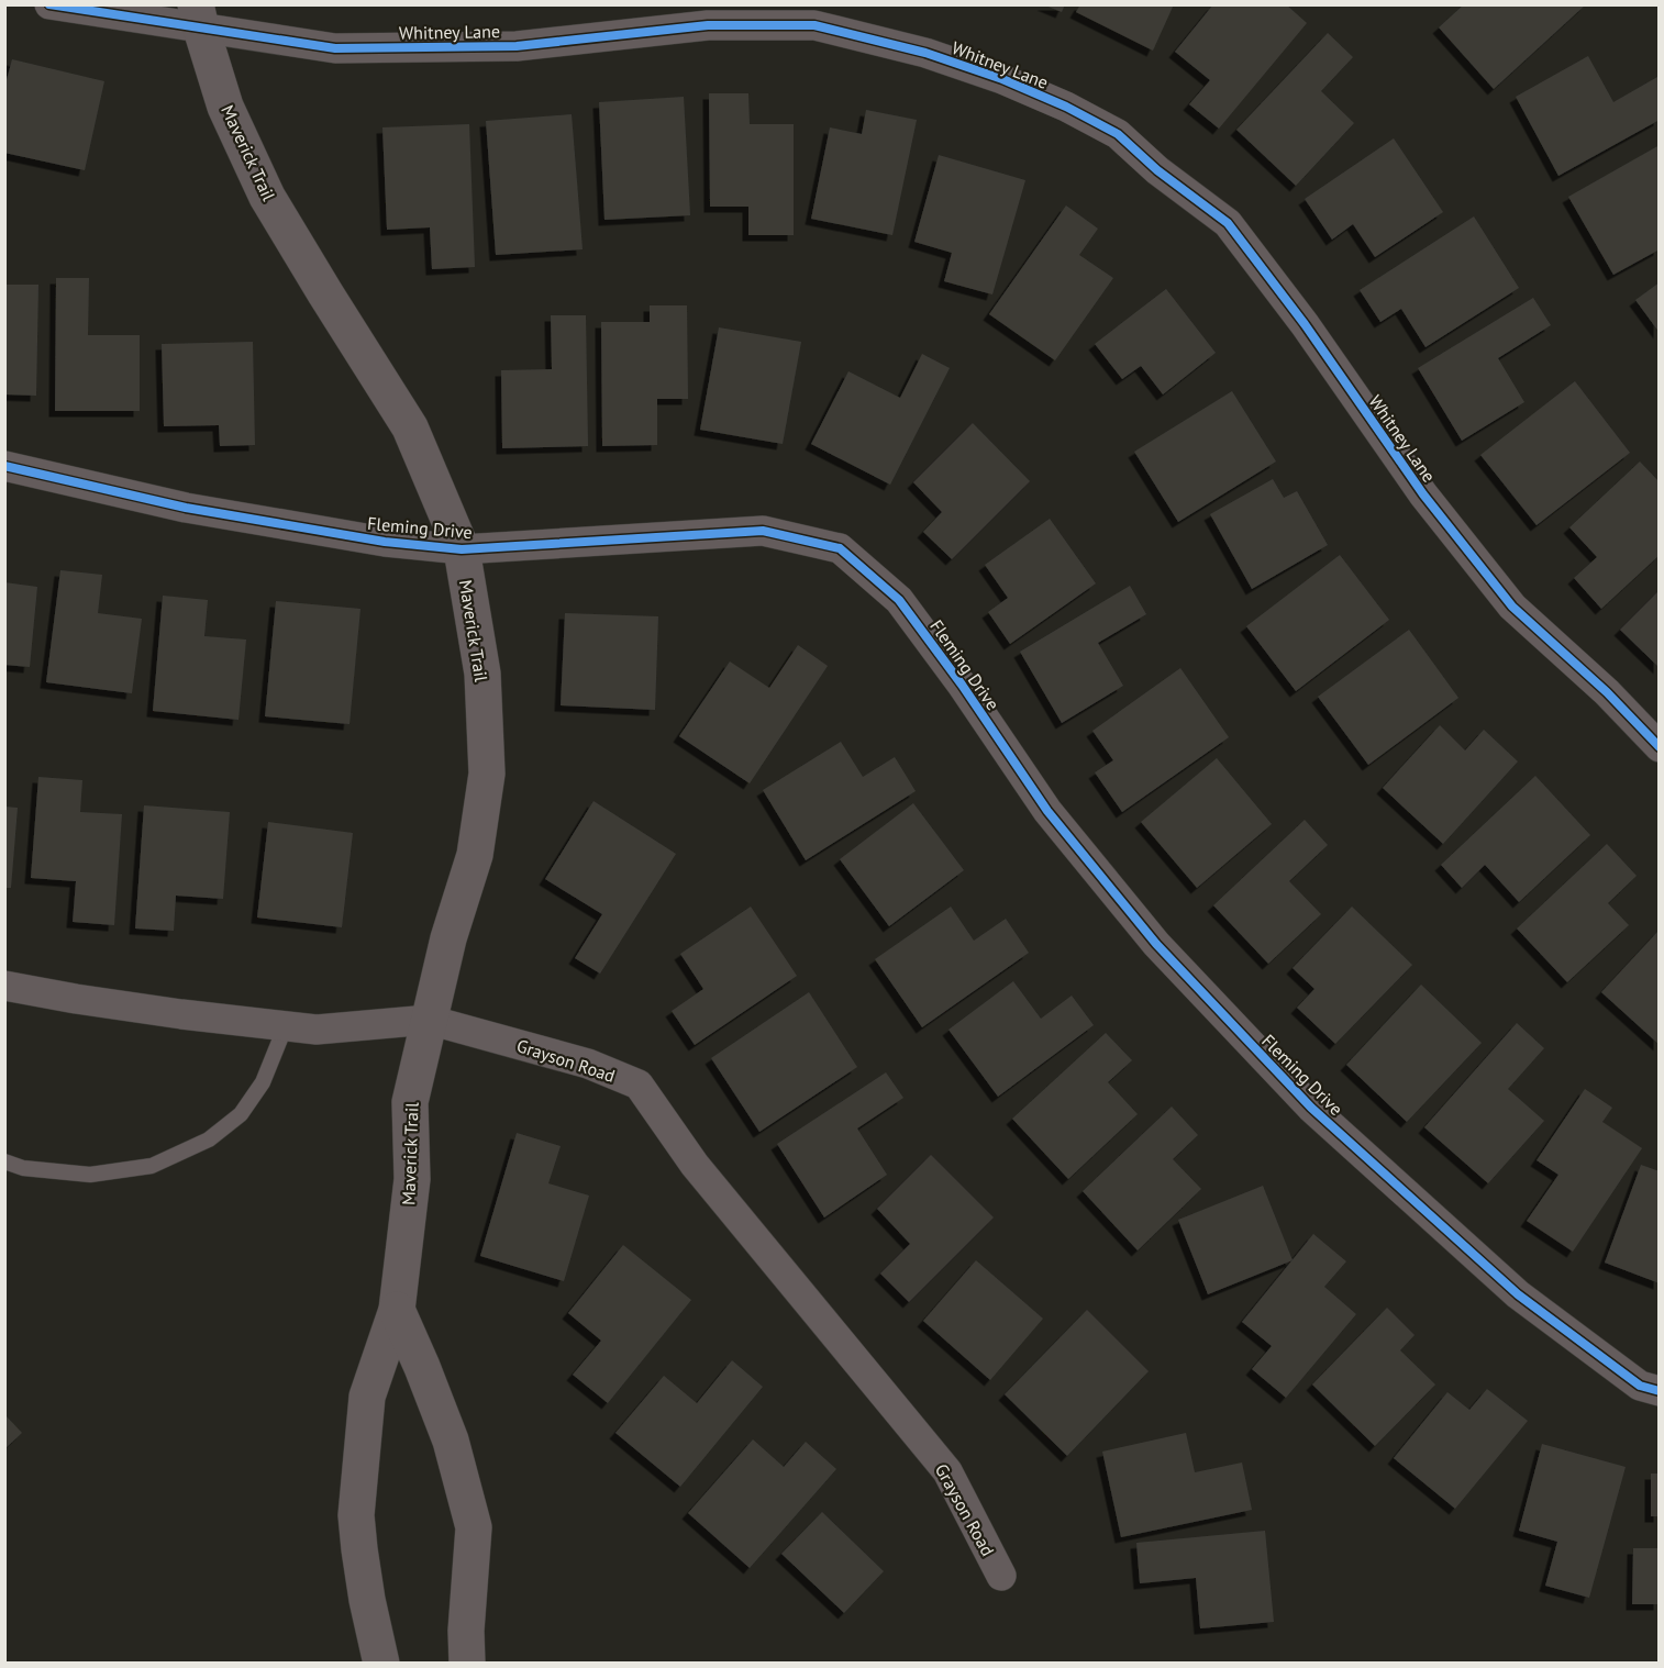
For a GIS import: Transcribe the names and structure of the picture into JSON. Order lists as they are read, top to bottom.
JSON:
{
  "streets": {
    "street": [
      "Whitney Lane",
      "Maverick Trail",
      "Fleming Drive",
      "Grayson Road"
    ]
  },
  "crossings": [
    ["Whitney Lane", "Maverick Trail"],
    ["Maverick Trail", "Fleming Drive"],
    ["Maverick Trail", "Grayson Road"]
  ]
}
